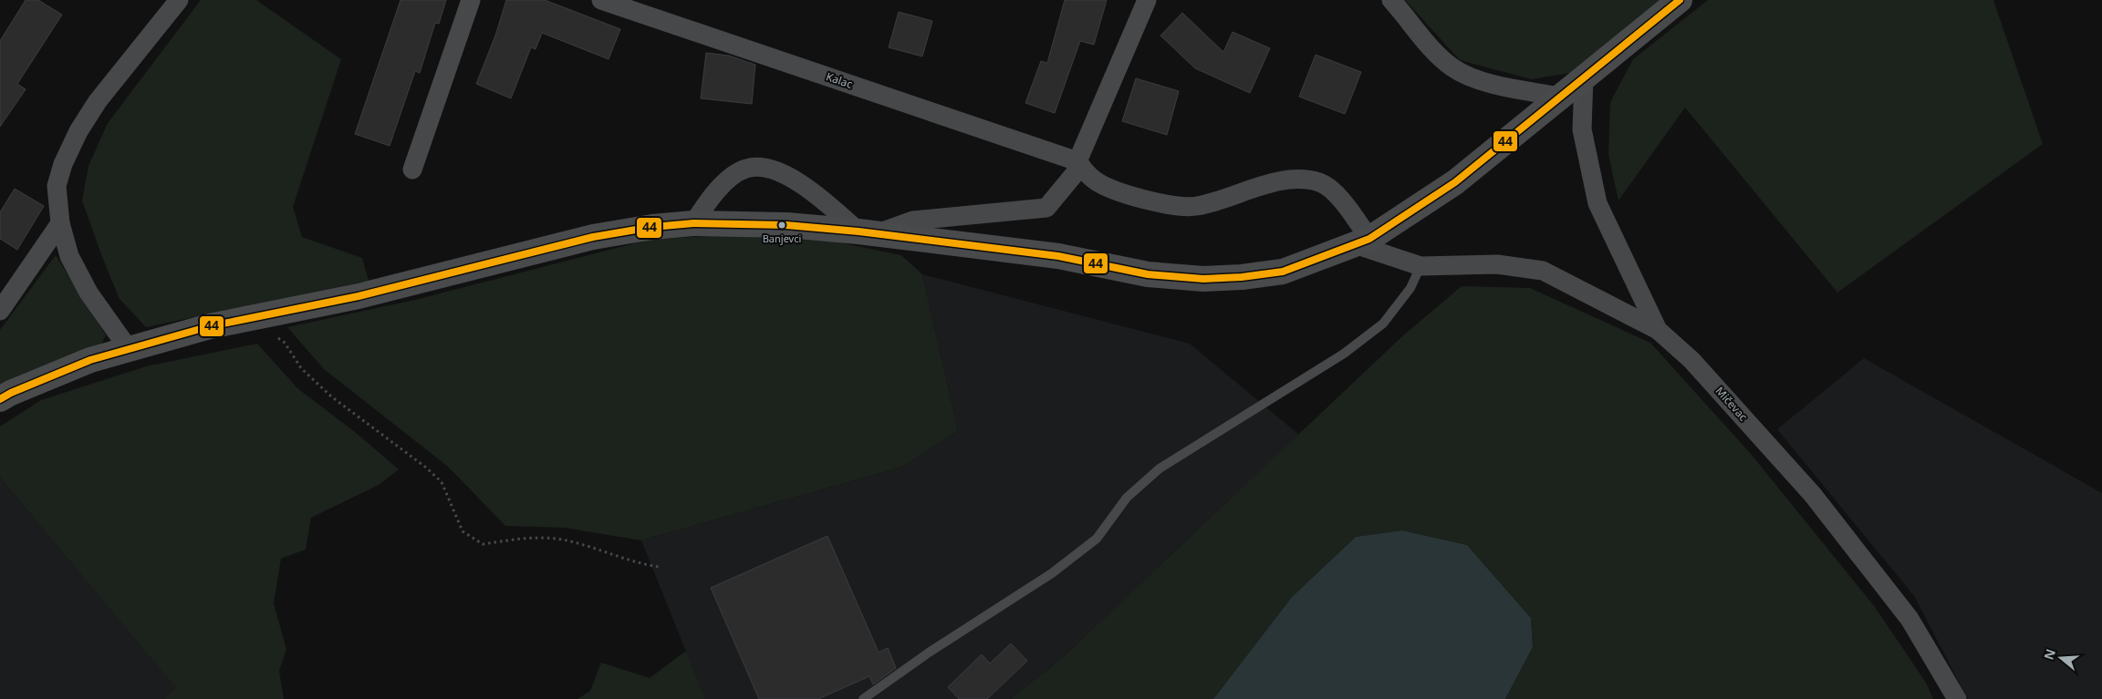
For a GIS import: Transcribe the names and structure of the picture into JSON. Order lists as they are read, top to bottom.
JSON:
{
  "streets": {
    "street": ["Kalac", "Mičevac"]
  },
  "places": ["Banjevci"],
  "lines": ["transit line 44"],
  "north": "left"
}
